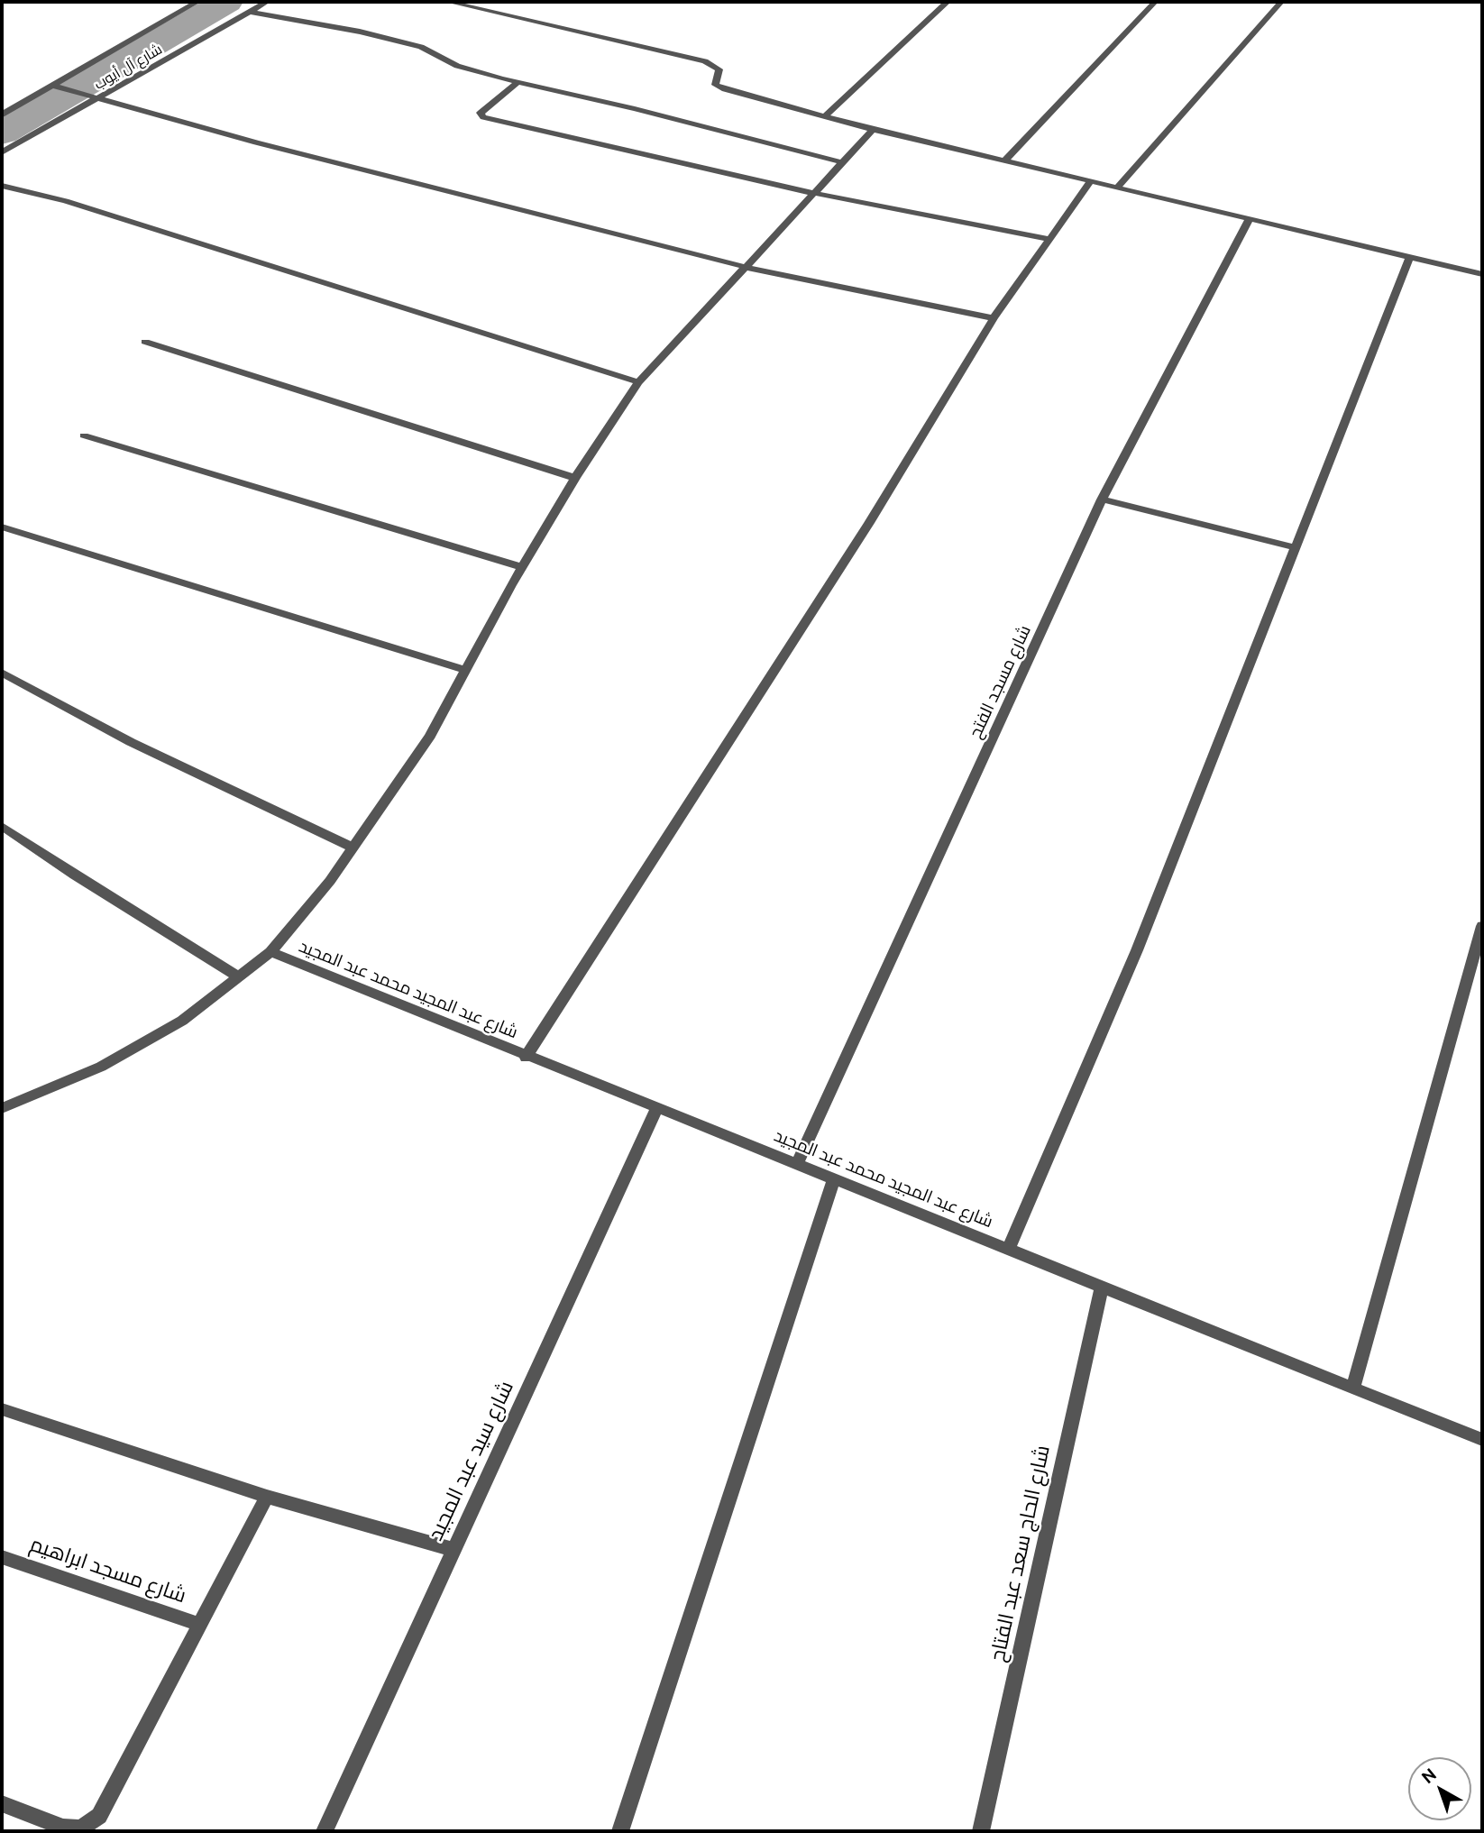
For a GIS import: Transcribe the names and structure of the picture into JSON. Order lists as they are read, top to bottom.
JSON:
{
  "streets": {
    "street": [
      "شارع آل أيوب",
      "شارع مسجد الفتح",
      "شارع عبد المجيد محمد عبد المجيد",
      "شارع سيد عبد المجيد",
      "شارع الحاج سعد عبد الفتاح",
      "شارع مسجد ابراهيم"
    ]
  },
  "crossings": [
    ["شارع مسجد الفتح", "شارع عبد المجيد محمد عبد المجيد"],
    ["شارع عبد المجيد محمد عبد المجيد", "شارع سيد عبد المجيد"],
    ["شارع عبد المجيد محمد عبد المجيد", "شارع الحاج سعد عبد الفتاح"]
  ],
  "north": "top left"
}
